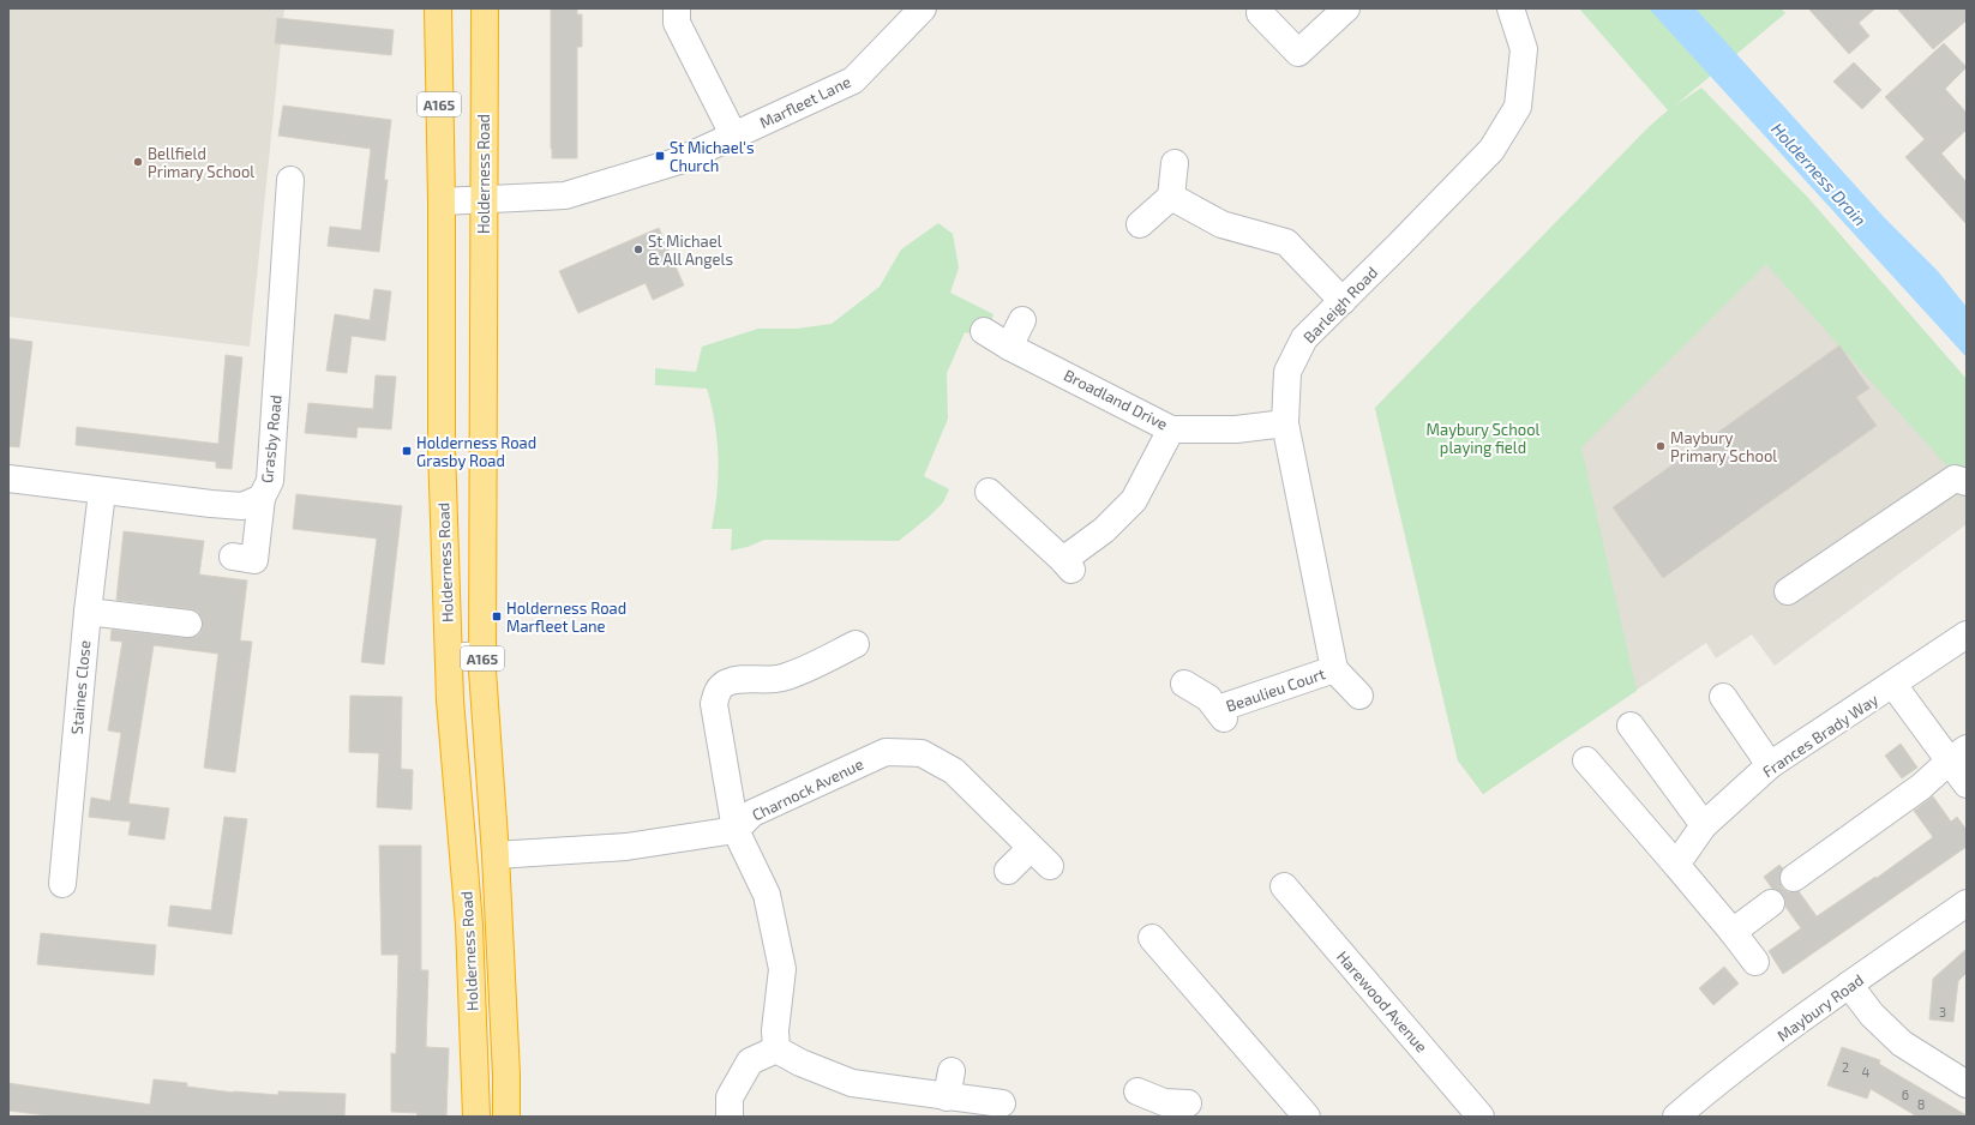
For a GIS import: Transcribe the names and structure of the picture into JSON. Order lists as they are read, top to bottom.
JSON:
{
  "streets": {
    "highway": ["A165", "Holderness Road"],
    "street": [
      "Marfleet Lane",
      "Barleigh Road",
      "Broadland Drive",
      "Grasby Road",
      "Staines Close",
      "Beaulieu Court",
      "Frances Brady Way",
      "Charnock Avenue",
      "Harewood Avenue",
      "Maybury Road"
    ]
  },
  "crossings": [
    ["Marfleet Lane", "Holderness Road"],
    ["Holderness Road", "Charnock Avenue"],
    ["Barleigh Road", "Broadland Drive"],
    ["Barleigh Road", "Beaulieu Court"],
    ["Grasby Road", "Staines Close"]
  ],
  "water": ["Holderness Drain"],
  "parks": ["Maybury School playing field"],
  "places": {
    "transit": ["St Michael's Church", "Holderness Road Grasby Road", "Holderness Road Marfleet Lane"],
    "other": ["Bellfield Primary School", "St Michael & All Angels", "Maybury Primary School"]
  },
  "house_numbers": [
    "3",
    "2",
    "4",
    "6",
    "8"
  ]
}
